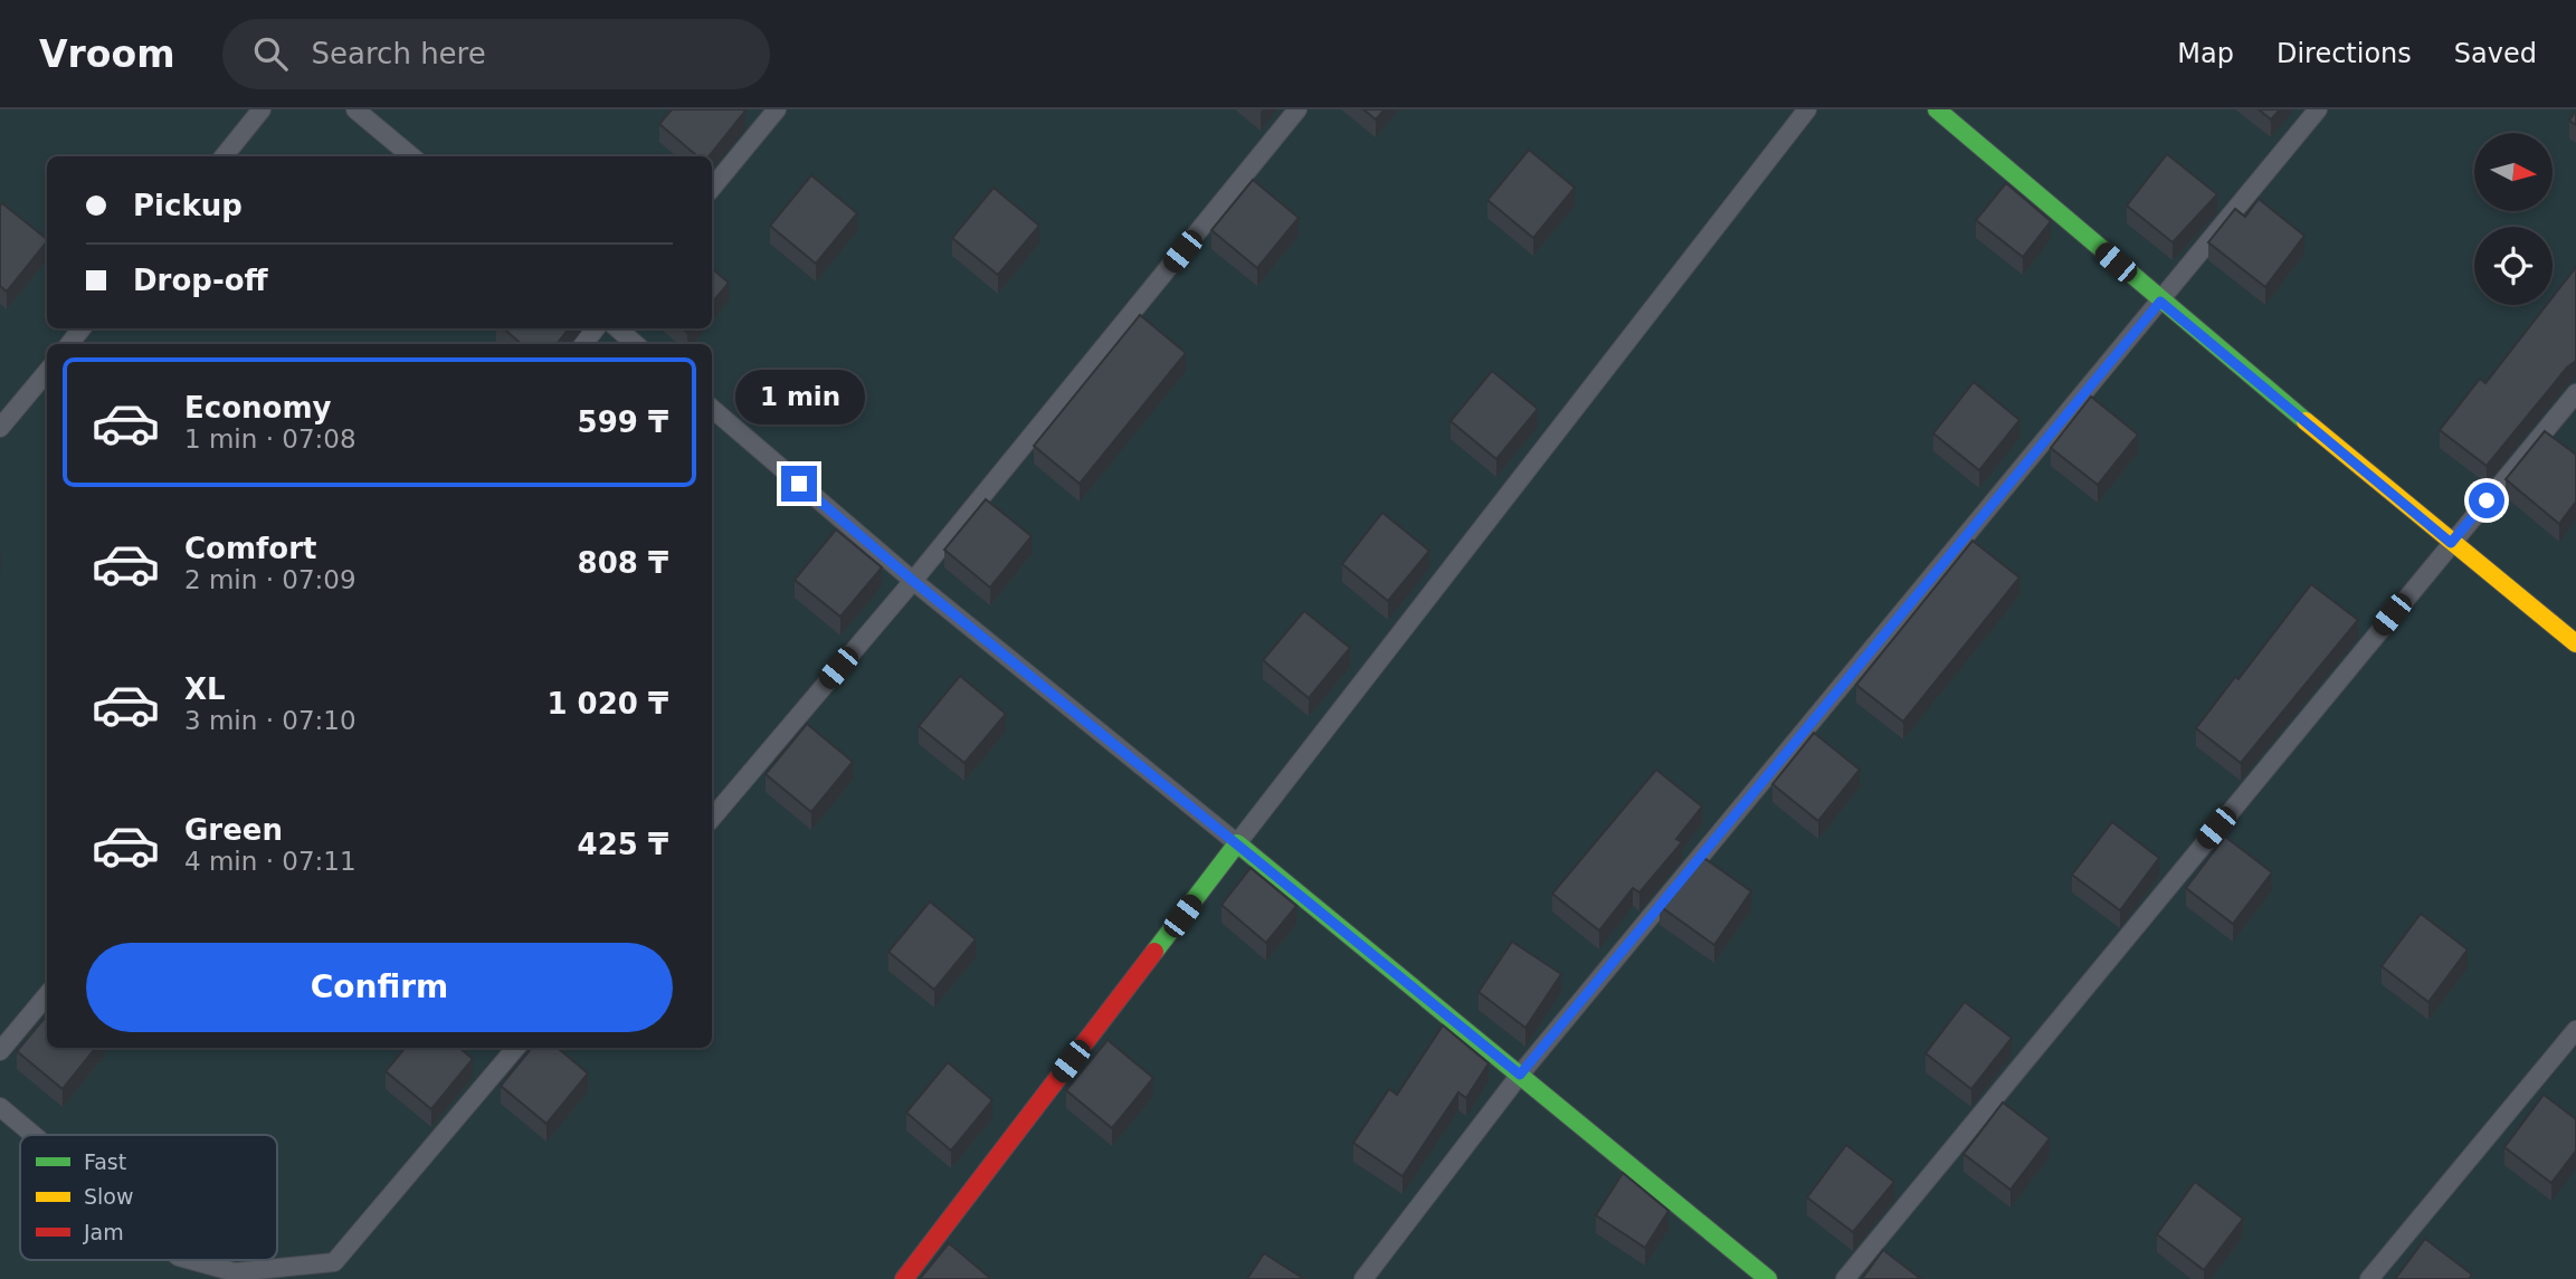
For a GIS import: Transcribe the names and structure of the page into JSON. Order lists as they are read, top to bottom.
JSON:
{
  "legend": ["Fast", "Slow", "Jam"],
  "north": "right",
  "page": {
    "header": "Vroom",
    "search": "Search here",
    "nav": ["Map", "Directions", "Saved"],
    "banner": ["Pickup", "Drop-off"],
    "list": [
      {
        "name": "Economy",
        "note": "1 min · 07:08",
        "value": "599 ₸"
      },
      {
        "name": "Comfort",
        "note": "2 min · 07:09",
        "value": "808 ₸"
      },
      {
        "name": "XL",
        "note": "3 min · 07:10",
        "value": "1 020 ₸"
      },
      {
        "name": "Green",
        "note": "4 min · 07:11",
        "value": "425 ₸"
      }
    ],
    "bubble": "1 min",
    "buttons": "Confirm"
  }
}
